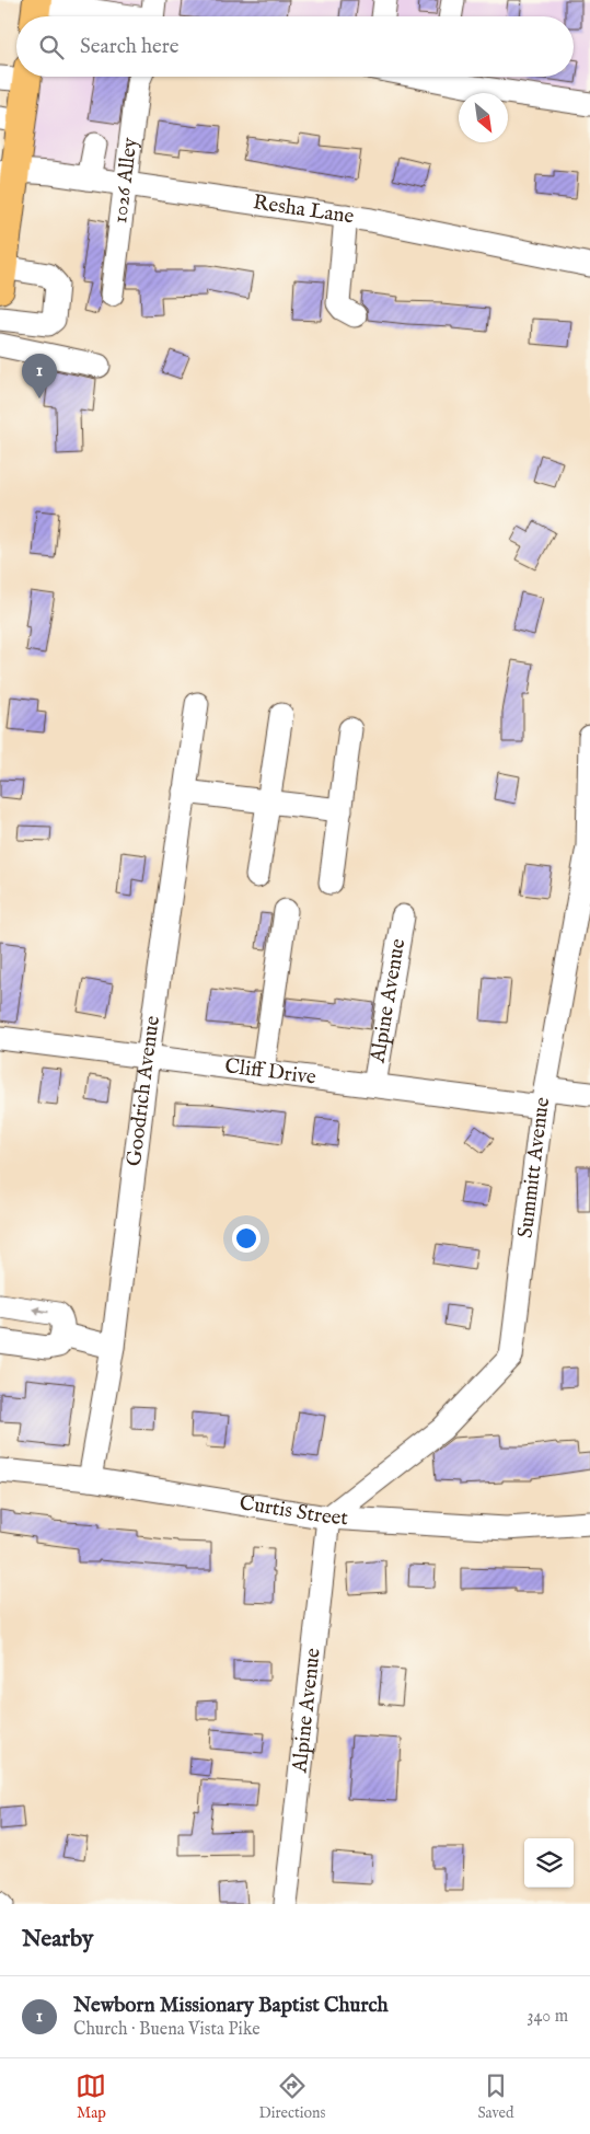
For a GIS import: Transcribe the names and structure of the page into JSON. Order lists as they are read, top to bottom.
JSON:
{
  "streets": {
    "street": [
      "1026 Alley",
      "Resha Lane",
      "Alpine Avenue",
      "Cliff Drive",
      "Goodrich Avenue",
      "Summitt Avenue",
      "Curtis Street"
    ]
  },
  "crossings": [
    ["1026 Alley", "Resha Lane"],
    ["Alpine Avenue", "Cliff Drive"],
    ["Alpine Avenue", "Summitt Avenue"],
    ["Alpine Avenue", "Curtis Street"],
    ["Cliff Drive", "Goodrich Avenue"],
    ["Cliff Drive", "Summitt Avenue"],
    ["Goodrich Avenue", "Curtis Street"],
    ["Summitt Avenue", "Curtis Street"]
  ],
  "north": "bottom right",
  "page": {
    "search": "Search here",
    "pins": "1",
    "heading": "Nearby",
    "list": [
      {
        "mark": "1",
        "name": "Newborn Missionary Baptist Church",
        "note": "Church · Buena Vista Pike",
        "value": "340 m"
      }
    ],
    "nav": ["Map", "Directions", "Saved"]
  }
}
